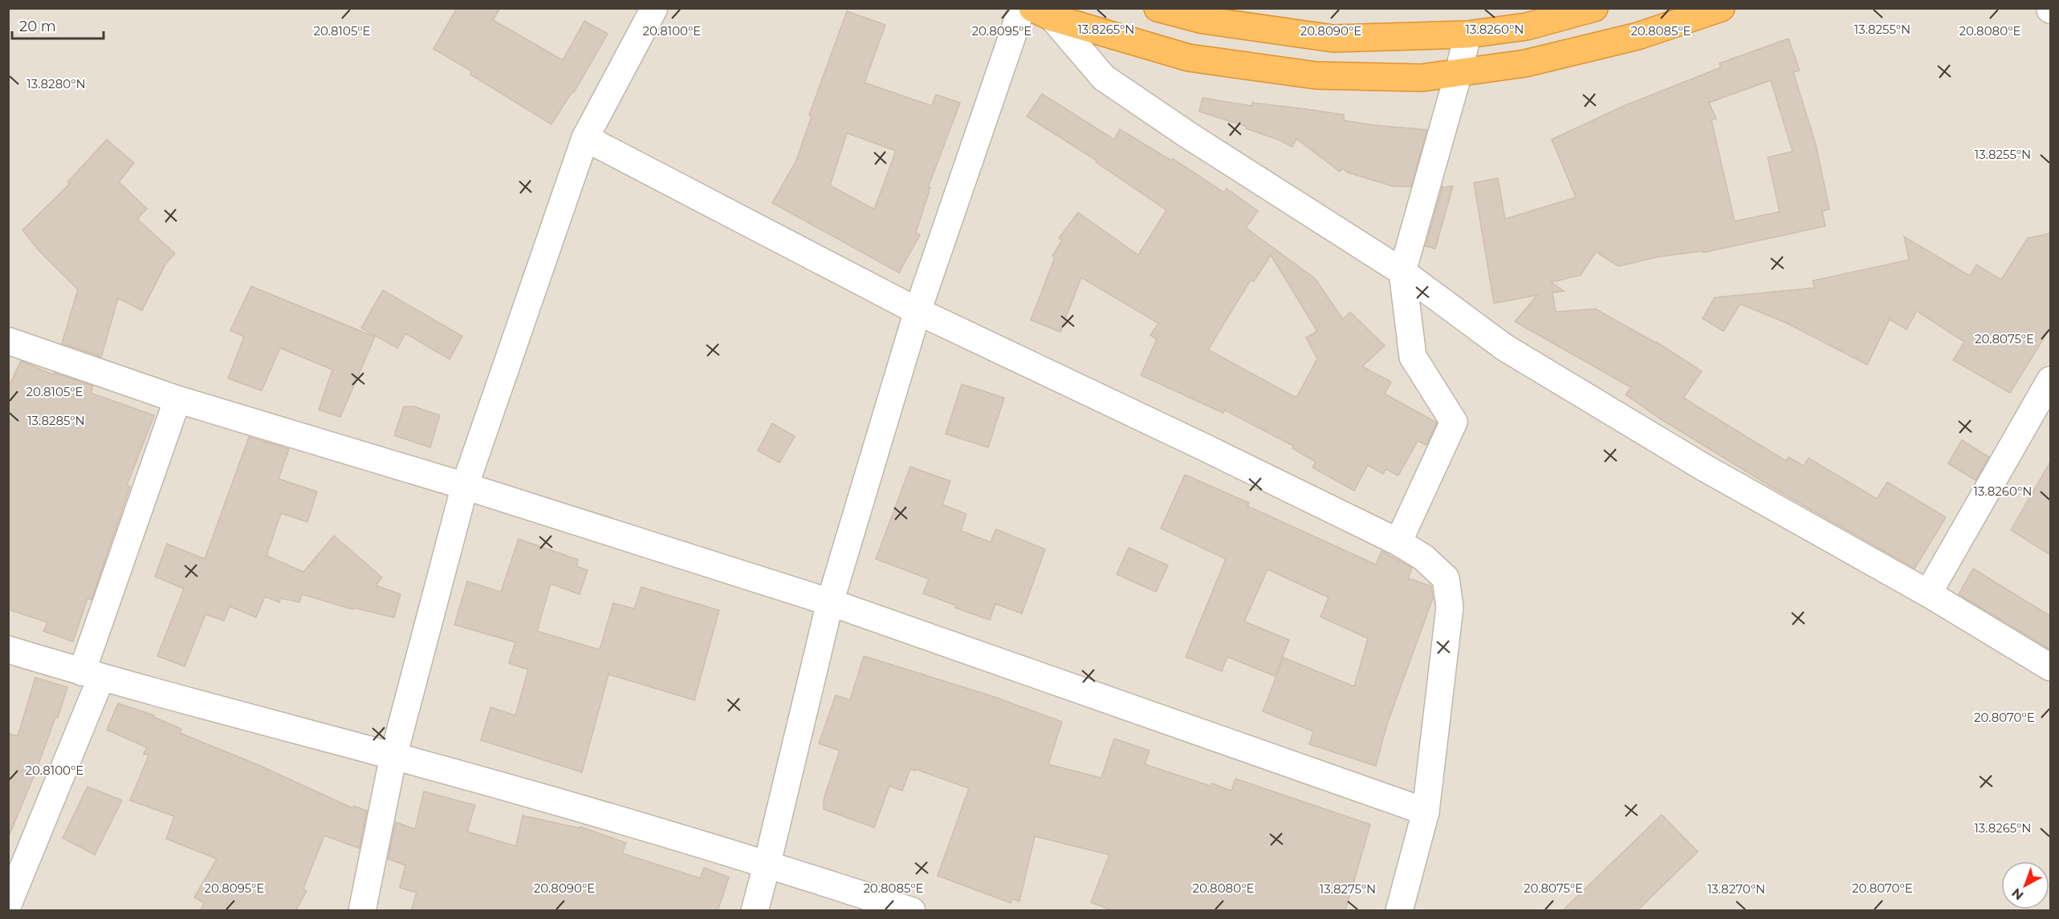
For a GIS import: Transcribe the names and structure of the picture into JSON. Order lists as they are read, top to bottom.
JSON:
{
  "scale_bar": "20 m",
  "north": "bottom left",
  "coordinates": [
    "13.8255°N",
    "13.8265°N",
    "13.8260°N",
    "20.8105°E",
    "20.8100°E",
    "20.8095°E",
    "20.8090°E",
    "20.8085°E",
    "20.8080°E",
    "13.8280°N",
    "20.8075°E",
    "13.8285°N",
    "20.8070°E",
    "13.8275°N",
    "13.8270°N"
  ]
}
